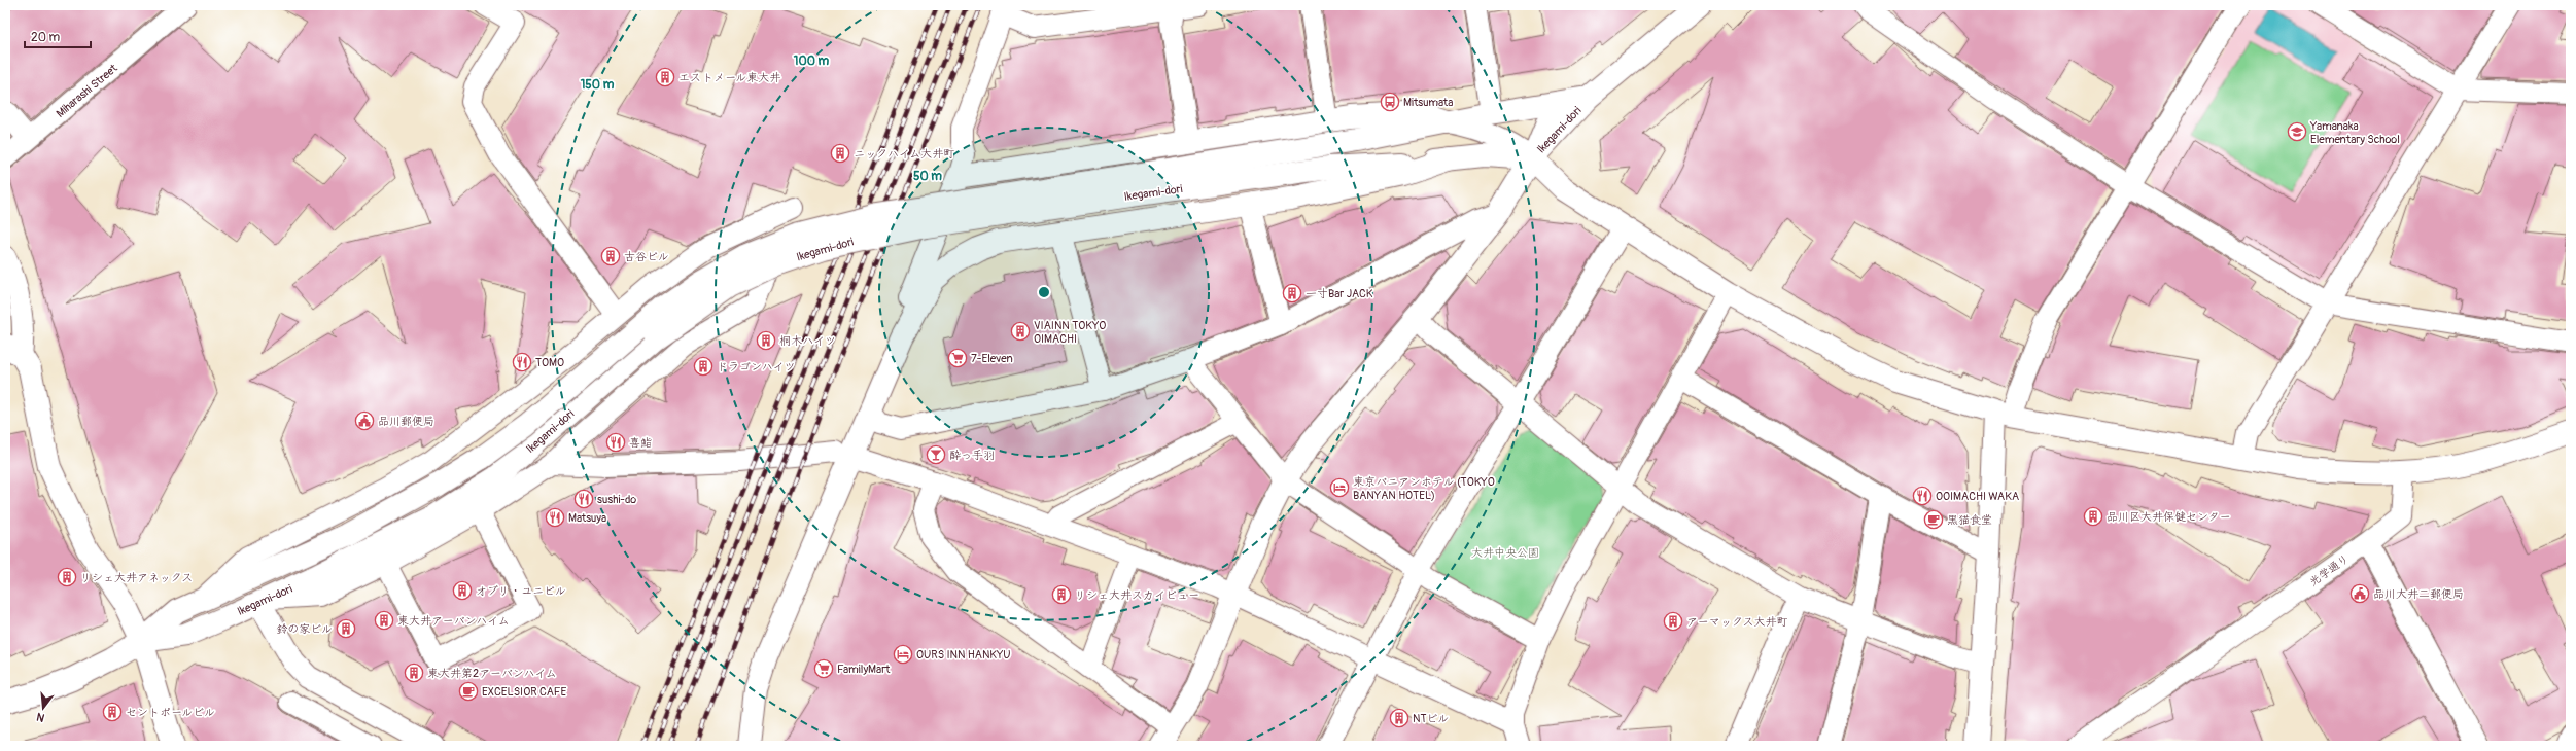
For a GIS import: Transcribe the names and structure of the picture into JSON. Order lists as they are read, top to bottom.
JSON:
{
  "streets": {
    "main road": ["Ikegami-dori"],
    "street": ["Miharashi Street", "光学通り"]
  },
  "parks": ["大井中央公園"],
  "places": {
    "building": [
      "エストメール東大井",
      "ニックハイム大井町",
      "古谷ビル",
      "一寸Bar JACK",
      "VIAINN TOKYO OIMACHI",
      "桐木ハイツ",
      "ドラゴンハイツ",
      "品川区大井保健センター",
      "リシェ大井アネックス",
      "オブリ・ユニビル",
      "リシェ大井スカイビュー",
      "東大井アーバンハイム",
      "アーマックス大井町",
      "鈴の家ビル",
      "東大井第2アーバンハイム",
      "セントポールビル",
      "NTビル"
    ],
    "bus stop": ["Mitsumata"],
    "school or university": ["Yamanaka Elementary School"],
    "supermarket": ["7-Eleven", "FamilyMart"],
    "restaurant": [
      "TOMO",
      "喜鮨",
      "OOIMACHI WAKA",
      "sushi-do",
      "Matsuya"
    ],
    "public building": ["品川郵便局", "品川大井二郵便局"],
    "bar": ["酔っ手羽"],
    "hotel": ["東京バニアンホテル (TOKYO BANYAN HOTEL)", "OURS INN HANKYU"],
    "cafe": ["黒猫食堂", "EXCELSIOR CAFE"]
  },
  "scale_bar": "20 m",
  "north": "bottom",
  "rings": ["100 m", "150 m", "50 m"]
}
